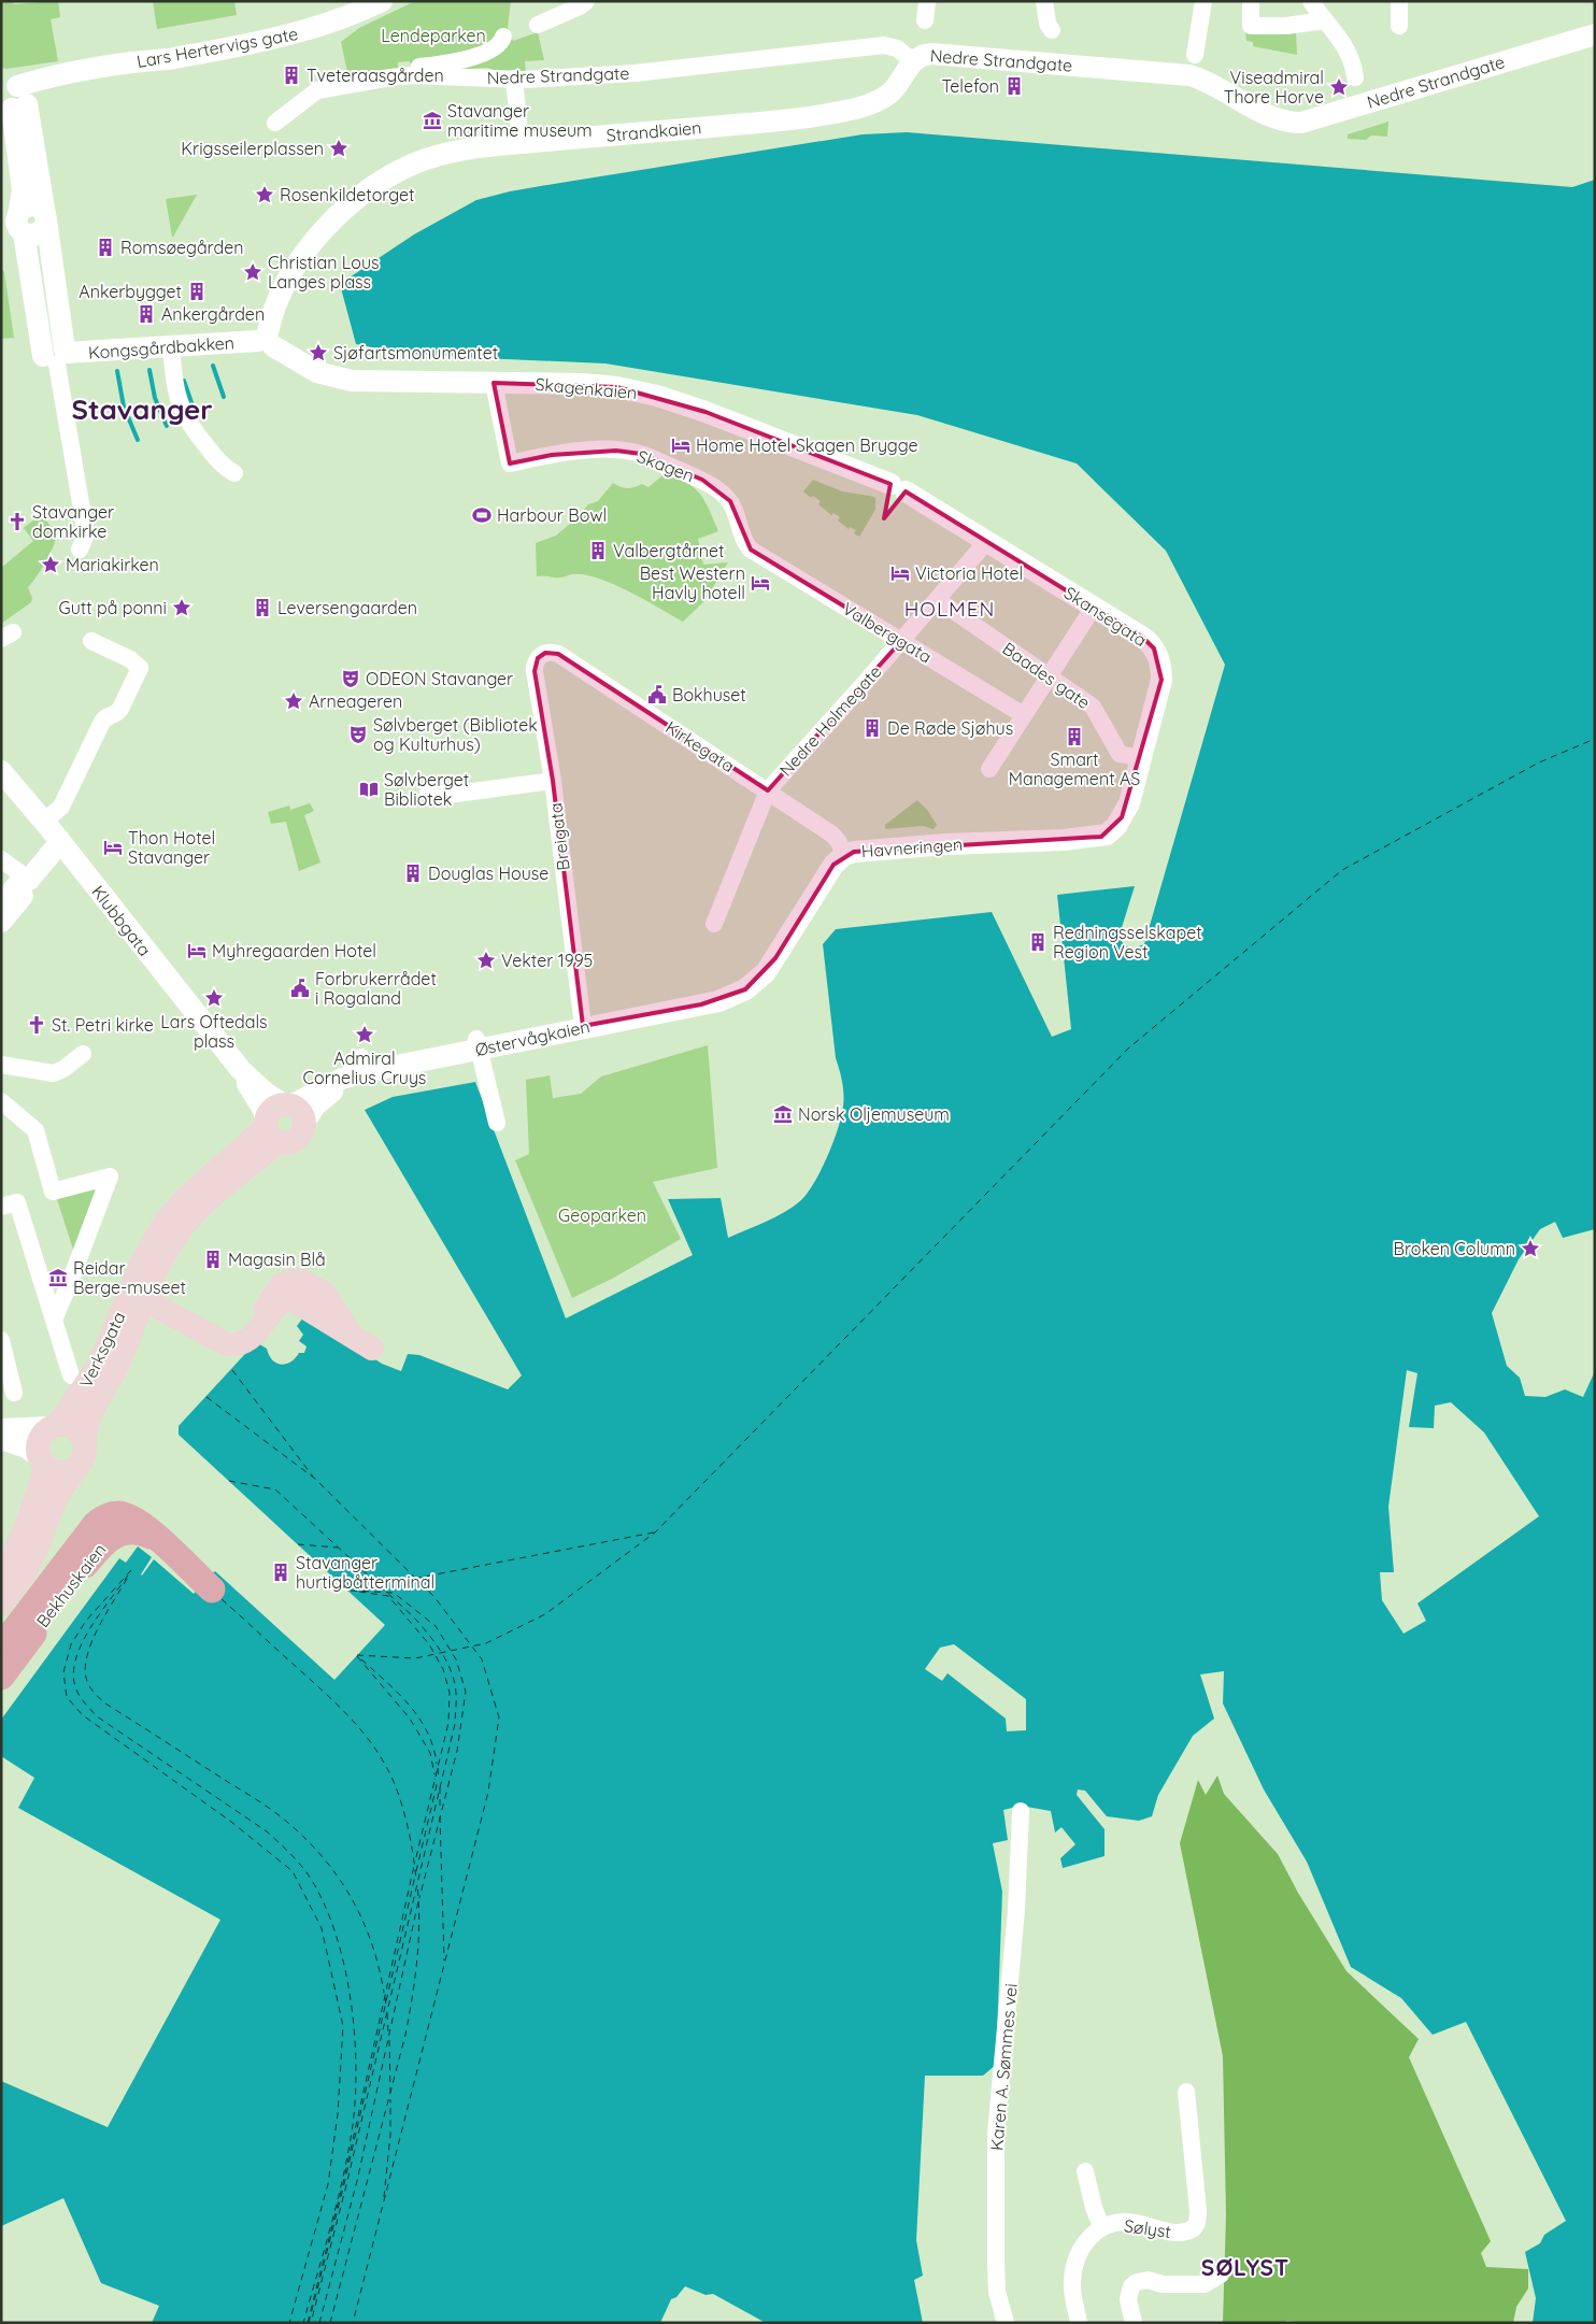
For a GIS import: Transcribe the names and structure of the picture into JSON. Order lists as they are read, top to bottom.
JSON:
{
  "streets": {
    "main road": ["Verksgata", "Bekhuskaien"],
    "street": [
      "Lars Hertervigs gate",
      "Nedre Strandgate",
      "Strandkaien",
      "Kongsgårdbakken",
      "Skagenkaien",
      "Skagen",
      "Skansegata",
      "Valberggata",
      "Baades gate",
      "Nedre Holmegate",
      "Kirkegata",
      "Breigata",
      "Havneringen",
      "Klubbgata",
      "Østervågkaien",
      "Karen A. Sømmes vei",
      "Sølyst"
    ]
  },
  "crossings": [
    ["Nedre Strandgate", "Strandkaien"],
    ["Strandkaien", "Kongsgårdbakken"],
    ["Strandkaien", "Skagenkaien"],
    ["Kongsgårdbakken", "Skagenkaien"],
    ["Skagenkaien", "Skagen"],
    ["Skagenkaien", "Skansegata"],
    ["Skagen", "Valberggata"],
    ["Skansegata", "Baades gate"],
    ["Skansegata", "Nedre Holmegate"],
    ["Skansegata", "Havneringen"],
    ["Valberggata", "Nedre Holmegate"],
    ["Baades gate", "Nedre Holmegate"],
    ["Nedre Holmegate", "Kirkegata"],
    ["Kirkegata", "Breigata"],
    ["Kirkegata", "Havneringen"],
    ["Breigata", "Østervågkaien"],
    ["Havneringen", "Østervågkaien"],
    ["Klubbgata", "Østervågkaien"],
    ["Klubbgata", "Verksgata"],
    ["Østervågkaien", "Verksgata"]
  ],
  "districts": ["Stavanger", "HOLMEN", "SØLYST"],
  "parks": ["Lendeparken", "Geoparken"],
  "places": {
    "building": [
      "Tveteraasgården",
      "Telefon",
      "Romsøegården",
      "Ankerbygget",
      "Ankergården",
      "Valbergtårnet",
      "Leversengaarden",
      "De Røde Sjøhus",
      "Smart Management AS",
      "Douglas House",
      "Redningsselskapet Region Vest",
      "Magasin Blå",
      "Stavanger hurtigbåtterminal"
    ],
    "place": [
      "Viseadmiral Thore Horve",
      "Krigsseilerplassen",
      "Rosenkildetorget",
      "Christian Lous Langes plass",
      "Sjøfartsmonumentet",
      "Mariakirken",
      "Gutt på ponni",
      "Arneageren",
      "Vekter 1995",
      "Lars Oftedals plass",
      "Admiral Cornelius Cruys",
      "Broken Column"
    ],
    "museum": ["Stavanger maritime museum", "Norsk Oljemuseum", "Reidar Berge-museet"],
    "hotel": [
      "Home Hotel Skagen Brygge",
      "Victoria Hotel",
      "Best Western Havly hotell",
      "Thon Hotel Stavanger",
      "Myhregaarden Hotel"
    ],
    "sports": ["Harbour Bowl"],
    "church": ["Stavanger domkirke", "St. Petri kirke"],
    "theatre": ["ODEON Stavanger", "Sølvberget (Bibliotek og Kulturhus)"],
    "public building": ["Bokhuset", "Forbrukerrådet i Rogaland"],
    "library": ["Sølvberget Bibliotek"]
  }
}
